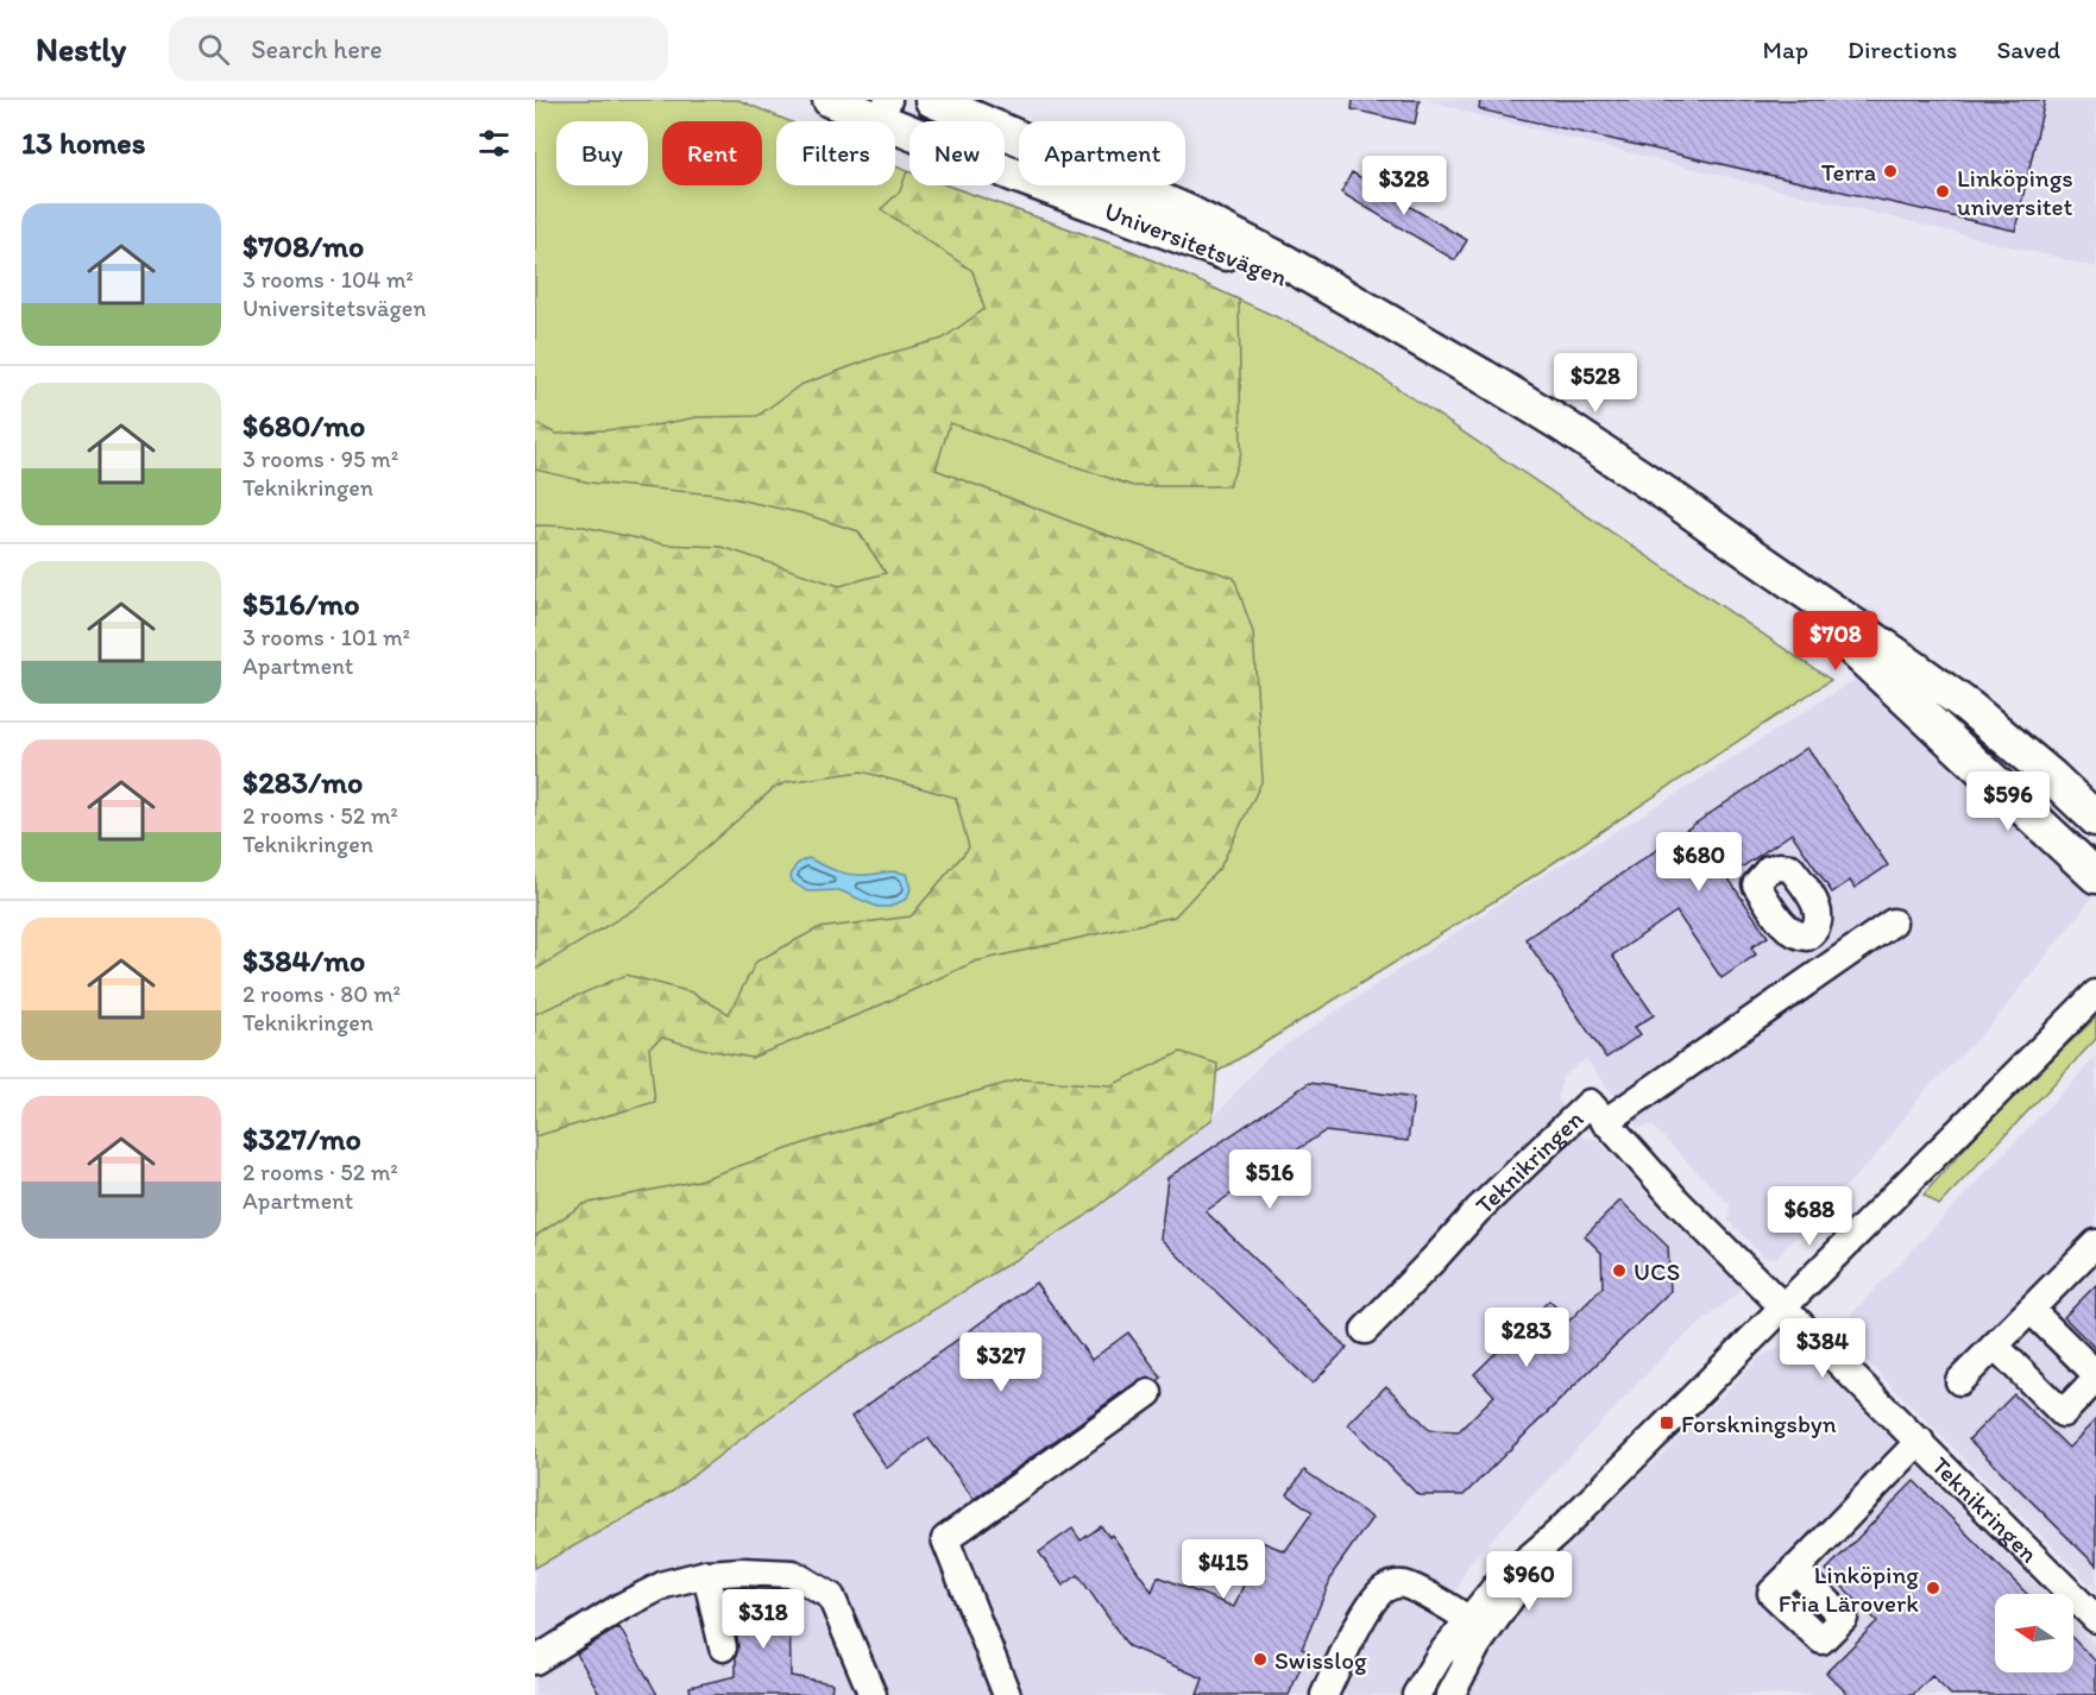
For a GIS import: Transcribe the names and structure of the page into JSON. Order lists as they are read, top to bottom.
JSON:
{
  "streets": {
    "main road": ["Universitetsvägen"],
    "street": ["Teknikringen"]
  },
  "places": {
    "other": [
      "Terra",
      "Linköpings universitet",
      "UCS",
      "Linköping Fria Läroverk",
      "Swisslog"
    ],
    "transit": ["Forskningsbyn"]
  },
  "north": "left",
  "page": {
    "header": "Nestly",
    "search": "Search here",
    "nav": ["Map", "Directions", "Saved"],
    "heading": "13 homes",
    "chip": [
      "Buy",
      "Rent",
      "Filters",
      "New",
      "Apartment"
    ],
    "price": [
      "$328",
      "$528",
      "$708",
      "$596",
      "$680",
      "$516",
      "$688",
      "$283",
      "$384",
      "$327",
      "$415",
      "$960",
      "$318"
    ],
    "list": [
      {
        "name": "$708/mo",
        "note": "3 rooms · 104 m² · Universitetsvägen"
      },
      {
        "name": "$680/mo",
        "note": "3 rooms · 95 m² · Teknikringen"
      },
      {
        "name": "$516/mo",
        "note": "3 rooms · 101 m² · Apartment"
      },
      {
        "name": "$283/mo",
        "note": "2 rooms · 52 m² · Teknikringen"
      },
      {
        "name": "$384/mo",
        "note": "2 rooms · 80 m² · Teknikringen"
      },
      {
        "name": "$327/mo",
        "note": "2 rooms · 52 m² · Apartment"
      }
    ]
  }
}
